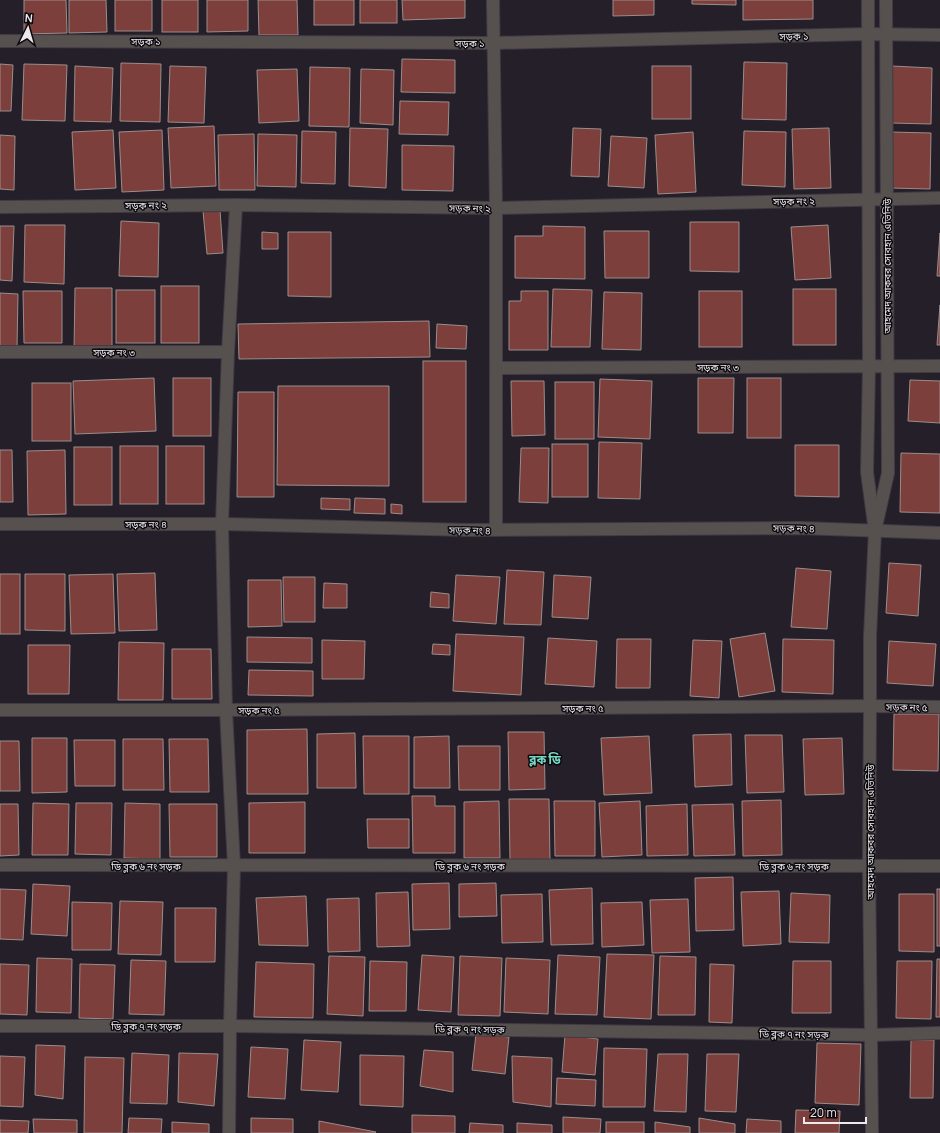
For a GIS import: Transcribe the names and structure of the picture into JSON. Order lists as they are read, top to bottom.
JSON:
{
  "streets": {
    "street": [
      "সড়ক ১",
      "সড়ক নং ২",
      "আহমেদ আকবর সোবহান এভিনিউ",
      "সড়ক নং ৩",
      "সড়ক নং ৪",
      "সড়ক নং ৫",
      "ডি ব্লক ৬ নং সড়ক",
      "ডি ব্লক ৭ নং সড়ক"
    ]
  },
  "crossings": [
    ["সড়ক ১", "আহমেদ আকবর সোবহান এভিনিউ"],
    ["সড়ক নং ২", "আহমেদ আকবর সোবহান এভিনিউ"],
    ["সড়ক নং ২", "সড়ক নং ৫"],
    ["আহমেদ আকবর সোবহান এভিনিউ", "সড়ক নং ৩"],
    ["আহমেদ আকবর সোবহান এভিনিউ", "সড়ক নং ৪"],
    ["আহমেদ আকবর সোবহান এভিনিউ", "সড়ক নং ৫"],
    ["আহমেদ আকবর সোবহান এভিনিউ", "ডি ব্লক ৬ নং সড়ক"],
    ["আহমেদ আকবর সোবহান এভিনিউ", "ডি ব্লক ৭ নং সড়ক"],
    ["সড়ক নং ৩", "সড়ক নং ৫"],
    ["সড়ক নং ৪", "সড়ক নং ৫"],
    ["সড়ক নং ৫", "ডি ব্লক ৬ নং সড়ক"],
    ["সড়ক নং ৫", "ডি ব্লক ৭ নং সড়ক"]
  ],
  "districts": ["ব্লক ডি"],
  "scale_bar": "20 m",
  "north": "top"
}
